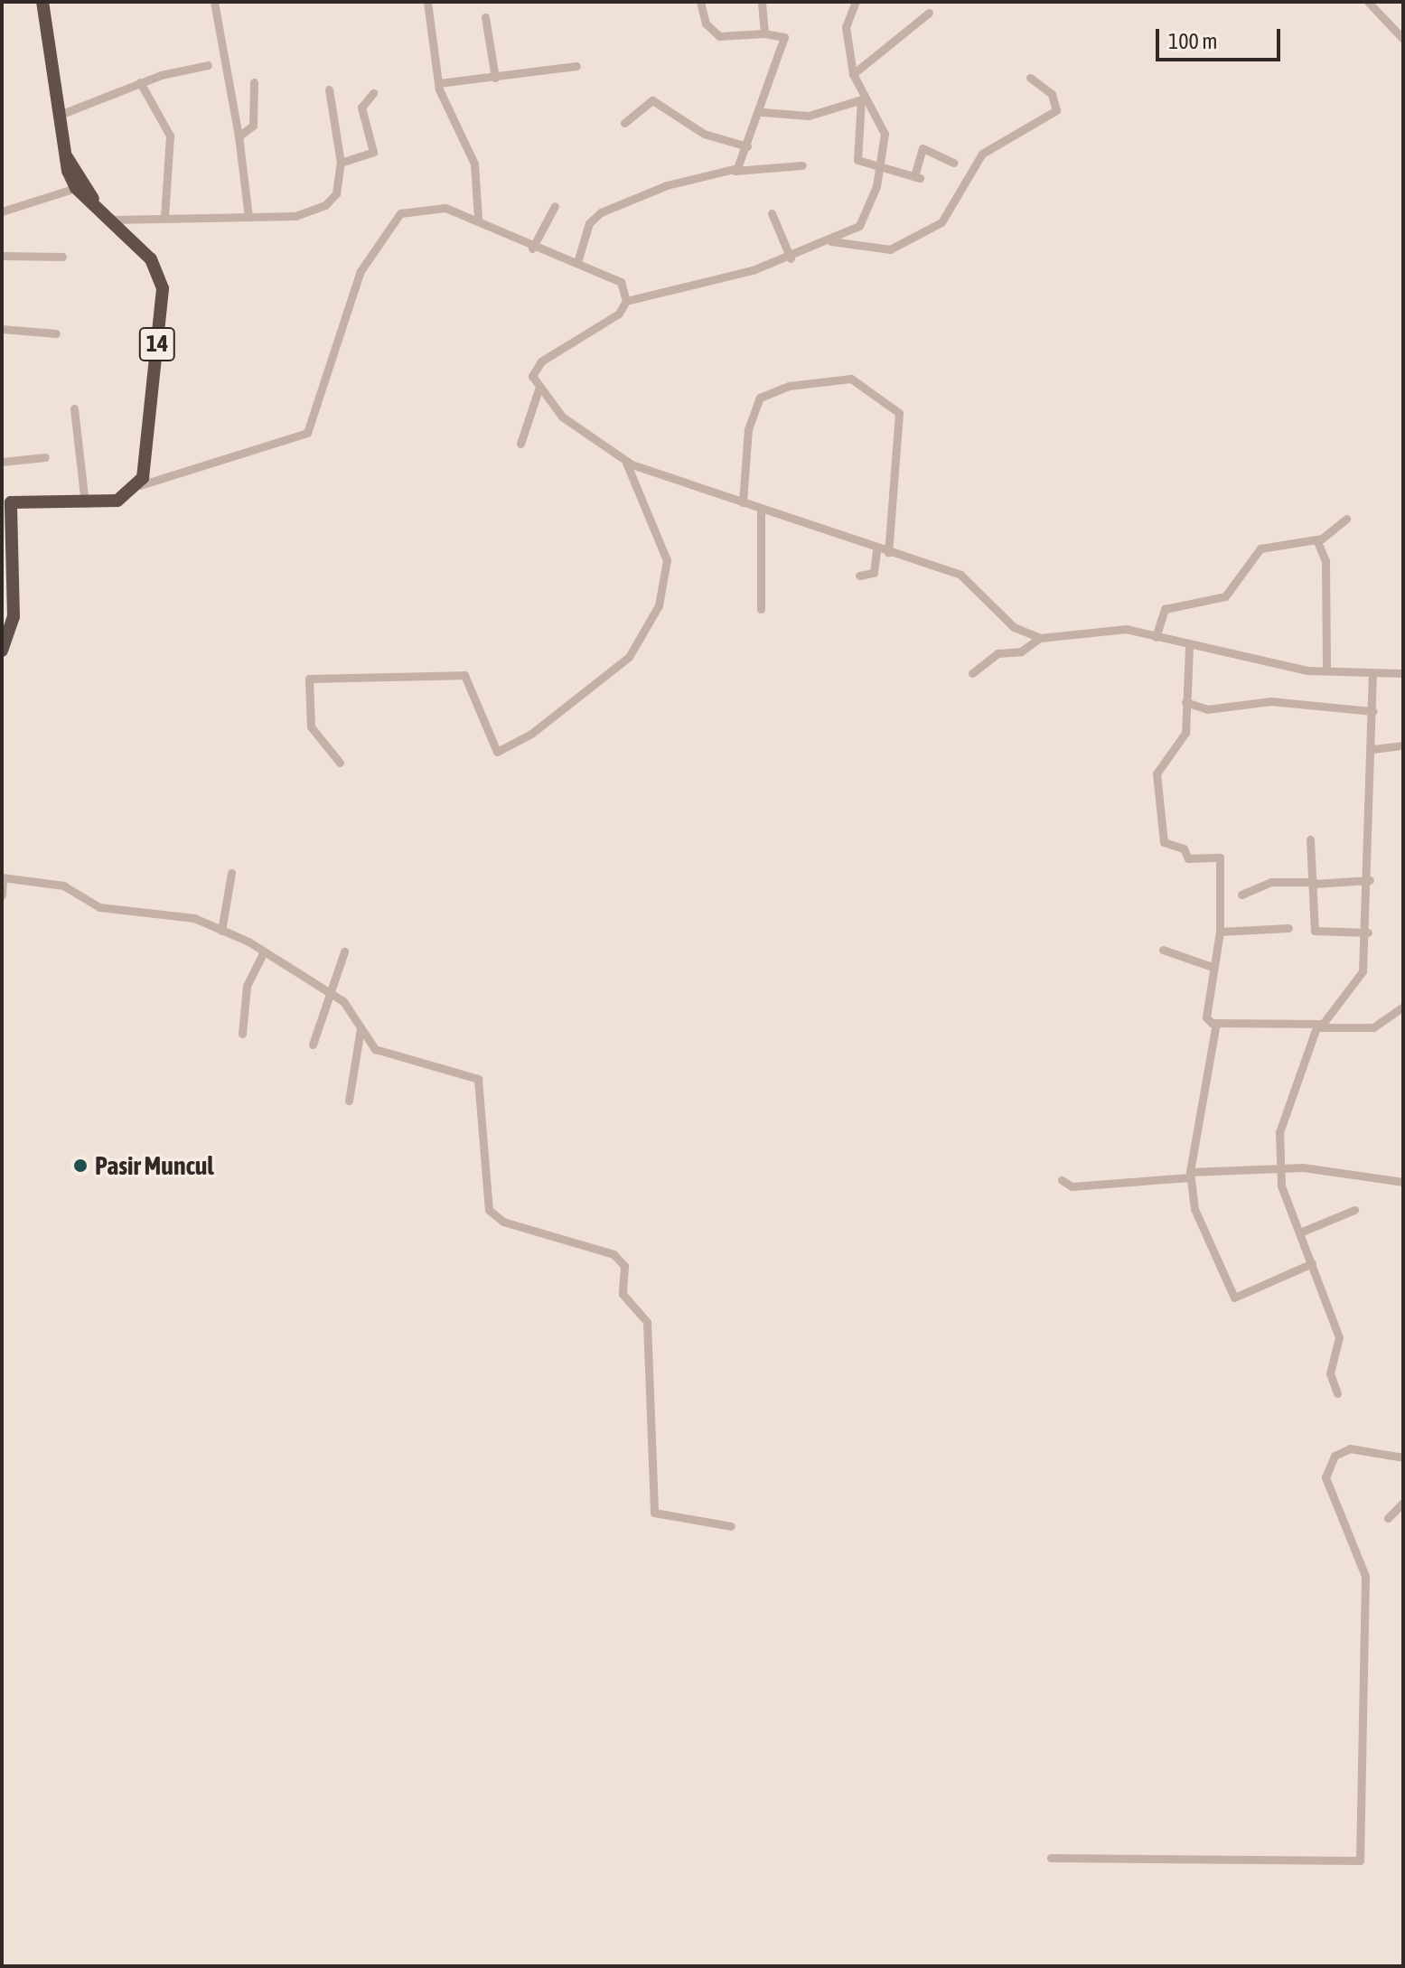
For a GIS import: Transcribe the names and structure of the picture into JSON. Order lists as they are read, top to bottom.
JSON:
{
  "streets": {
    "highway": ["14"]
  },
  "places": ["Pasir Muncul"],
  "scale_bar": "100 m"
}
